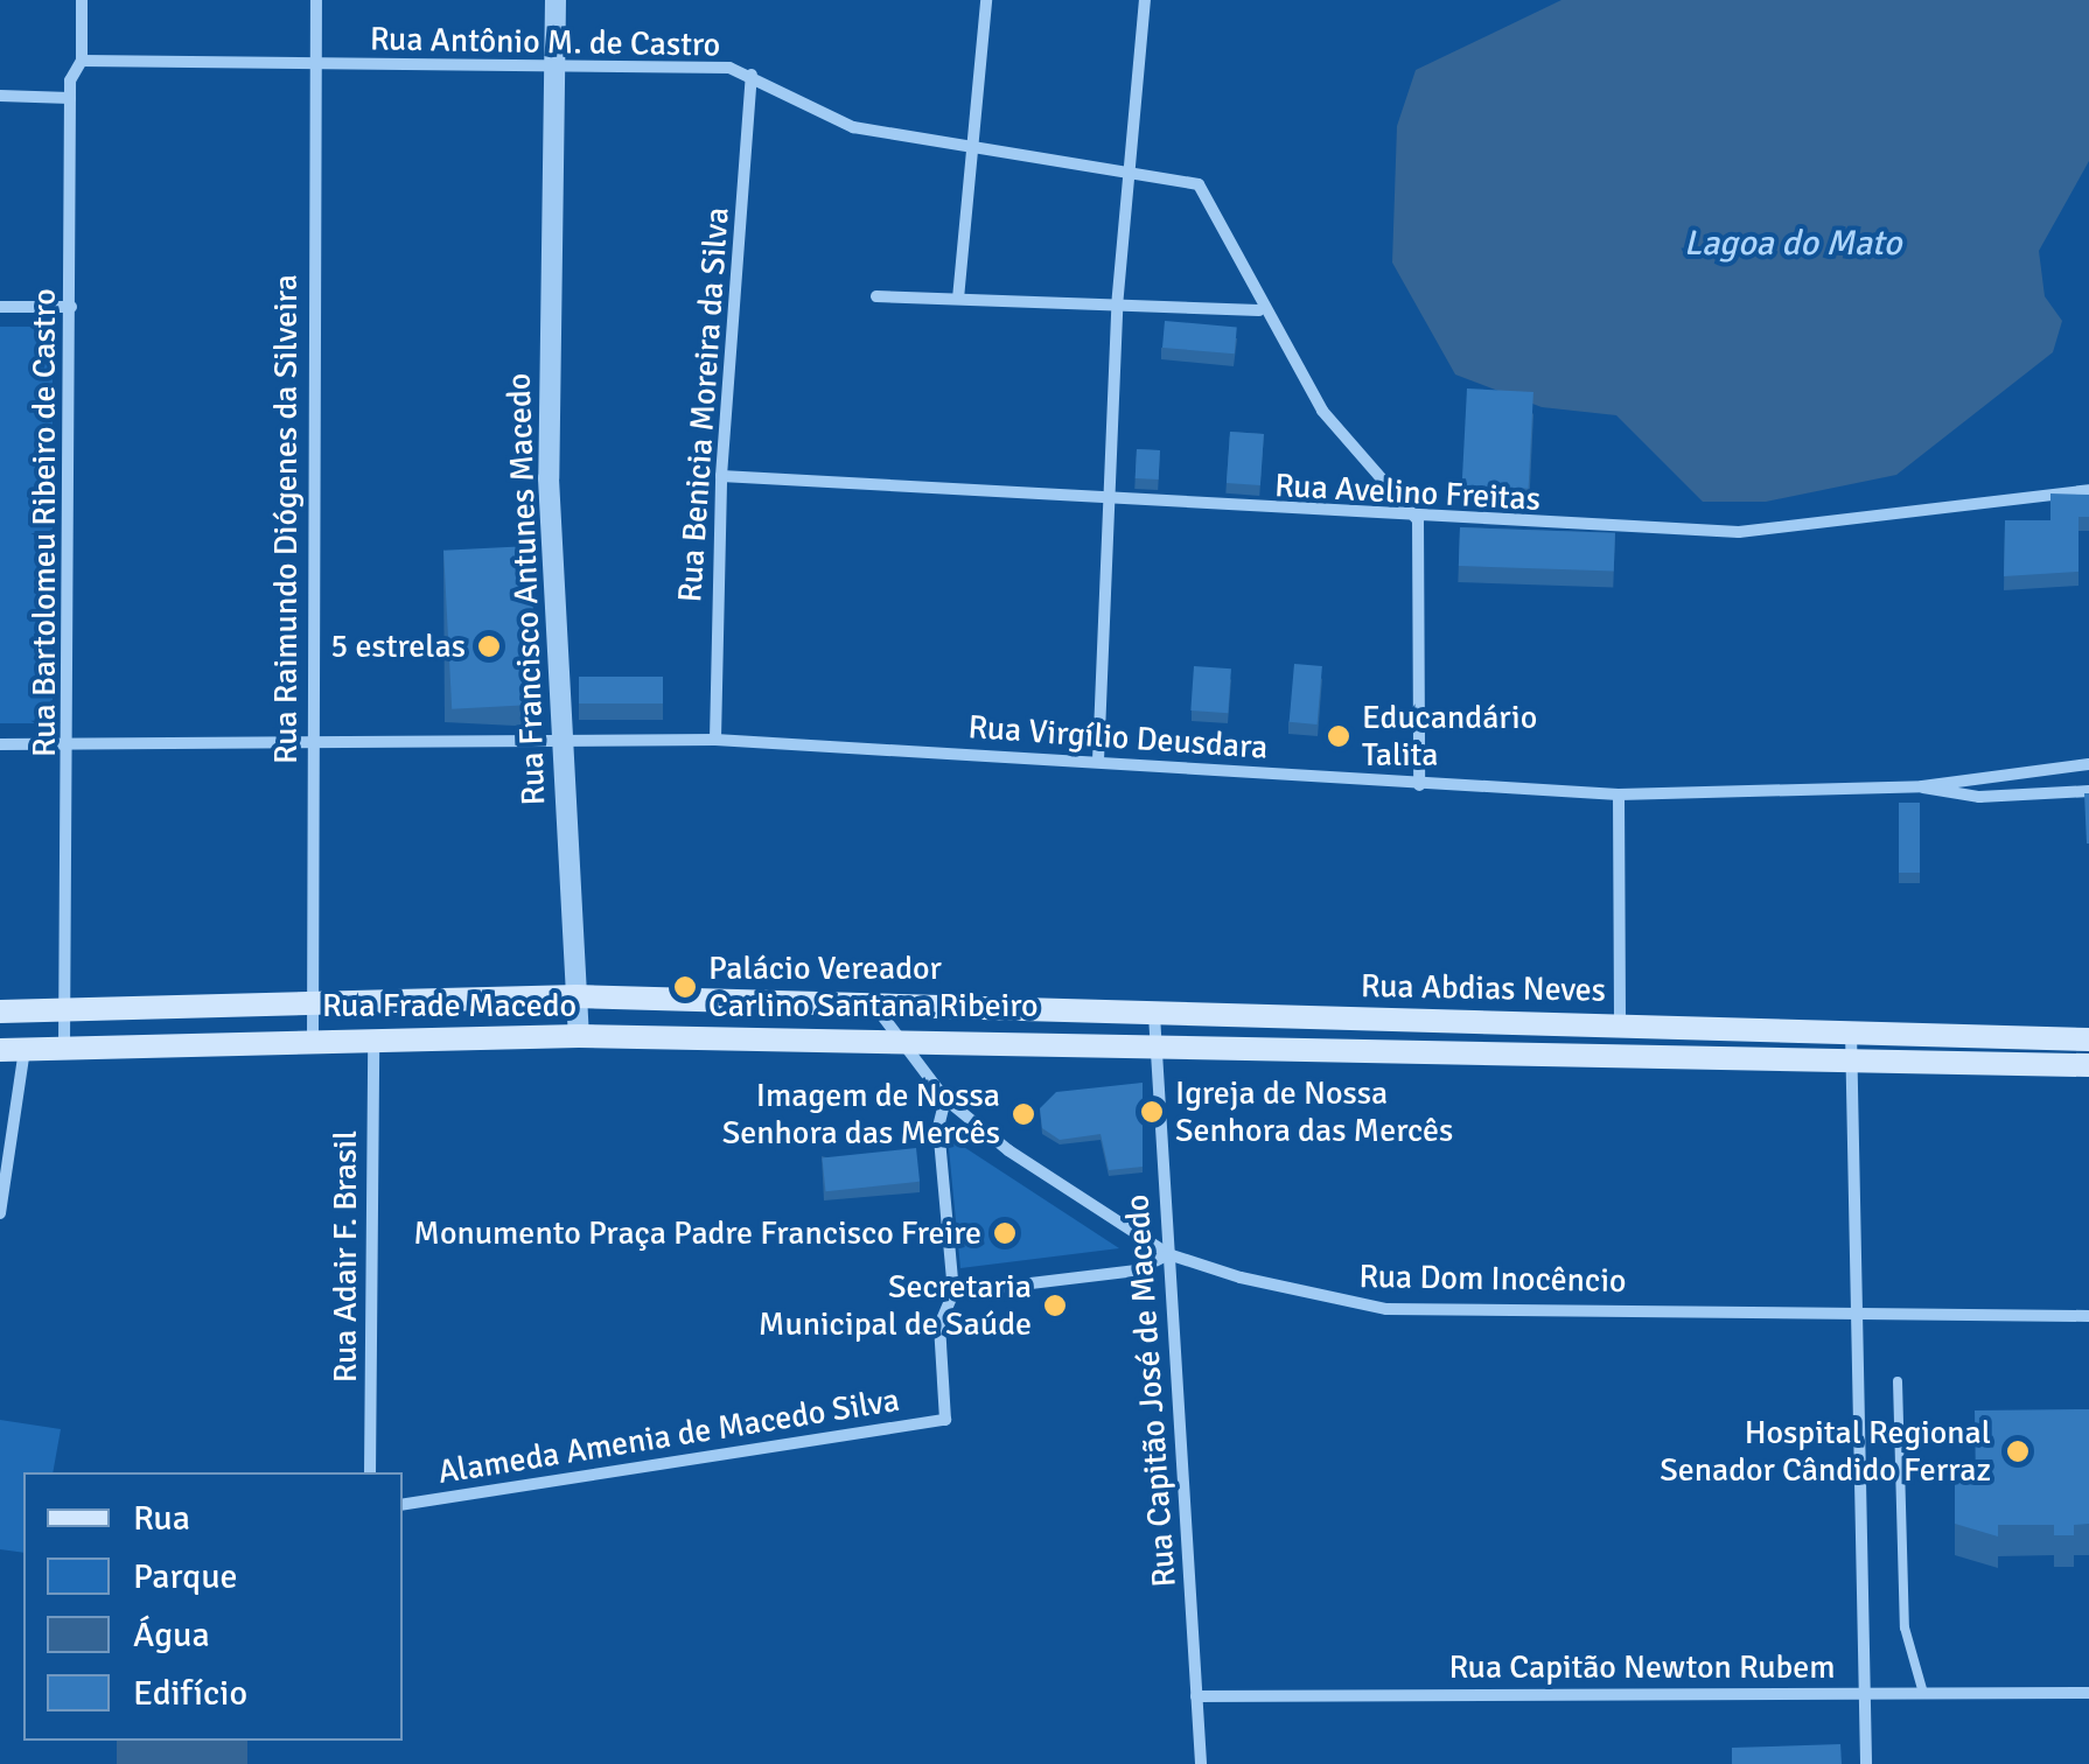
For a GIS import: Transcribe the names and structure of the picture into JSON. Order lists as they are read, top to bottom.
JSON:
{
  "streets": {
    "main road": ["Rua Abdias Neves", "Rua Frade Macedo"],
    "street": [
      "Rua Antônio M. de Castro",
      "Rua Benicia Moreira da Silva",
      "Rua Avelino Freitas",
      "Rua Raimundo Diógenes da Silveira",
      "Rua Bartolomeu Ribeiro de Castro",
      "Rua Francisco Antunes Macedo",
      "Rua Virgílio Deusdara",
      "Rua Adair F. Brasil",
      "Rua Dom Inocêncio",
      "Rua Capitão José de Macedo",
      "Alameda Amenia de Macedo Silva",
      "Rua Capitão Newton Rubem"
    ]
  },
  "crossings": [
    ["Rua Antônio M. de Castro", "Rua Benicia Moreira da Silva"],
    ["Rua Antônio M. de Castro", "Rua Raimundo Diógenes da Silveira"],
    ["Rua Antônio M. de Castro", "Rua Bartolomeu Ribeiro de Castro"],
    ["Rua Antônio M. de Castro", "Rua Francisco Antunes Macedo"],
    ["Rua Benicia Moreira da Silva", "Rua Avelino Freitas"],
    ["Rua Benicia Moreira da Silva", "Rua Virgílio Deusdara"],
    ["Rua Raimundo Diógenes da Silveira", "Rua Virgílio Deusdara"],
    ["Rua Raimundo Diógenes da Silveira", "Rua Frade Macedo"],
    ["Rua Bartolomeu Ribeiro de Castro", "Rua Virgílio Deusdara"],
    ["Rua Bartolomeu Ribeiro de Castro", "Rua Frade Macedo"],
    ["Rua Francisco Antunes Macedo", "Rua Virgílio Deusdara"],
    ["Rua Francisco Antunes Macedo", "Rua Frade Macedo"],
    ["Rua Abdias Neves", "Rua Frade Macedo"],
    ["Rua Abdias Neves", "Rua Dom Inocêncio"],
    ["Rua Abdias Neves", "Rua Capitão José de Macedo"],
    ["Rua Frade Macedo", "Rua Adair F. Brasil"],
    ["Rua Frade Macedo", "Rua Dom Inocêncio"],
    ["Rua Dom Inocêncio", "Rua Capitão José de Macedo"],
    ["Rua Capitão José de Macedo", "Rua Capitão Newton Rubem"]
  ],
  "water": ["Lagoa do Mato"],
  "places": [
    "5 estrelas",
    "Educandário Talita",
    "Palácio Vereador Carlino Santana Ribeiro",
    "Igreja de Nossa Senhora das Mercês",
    "Imagem de Nossa Senhora das Mercês",
    "Monumento Praça Padre Francisco Freire",
    "Secretaria Municipal de Saúde",
    "Hospital Regional Senador Cândido Ferraz"
  ],
  "legend": [
    "Rua",
    "Parque",
    "Água",
    "Edifício"
  ]
}
